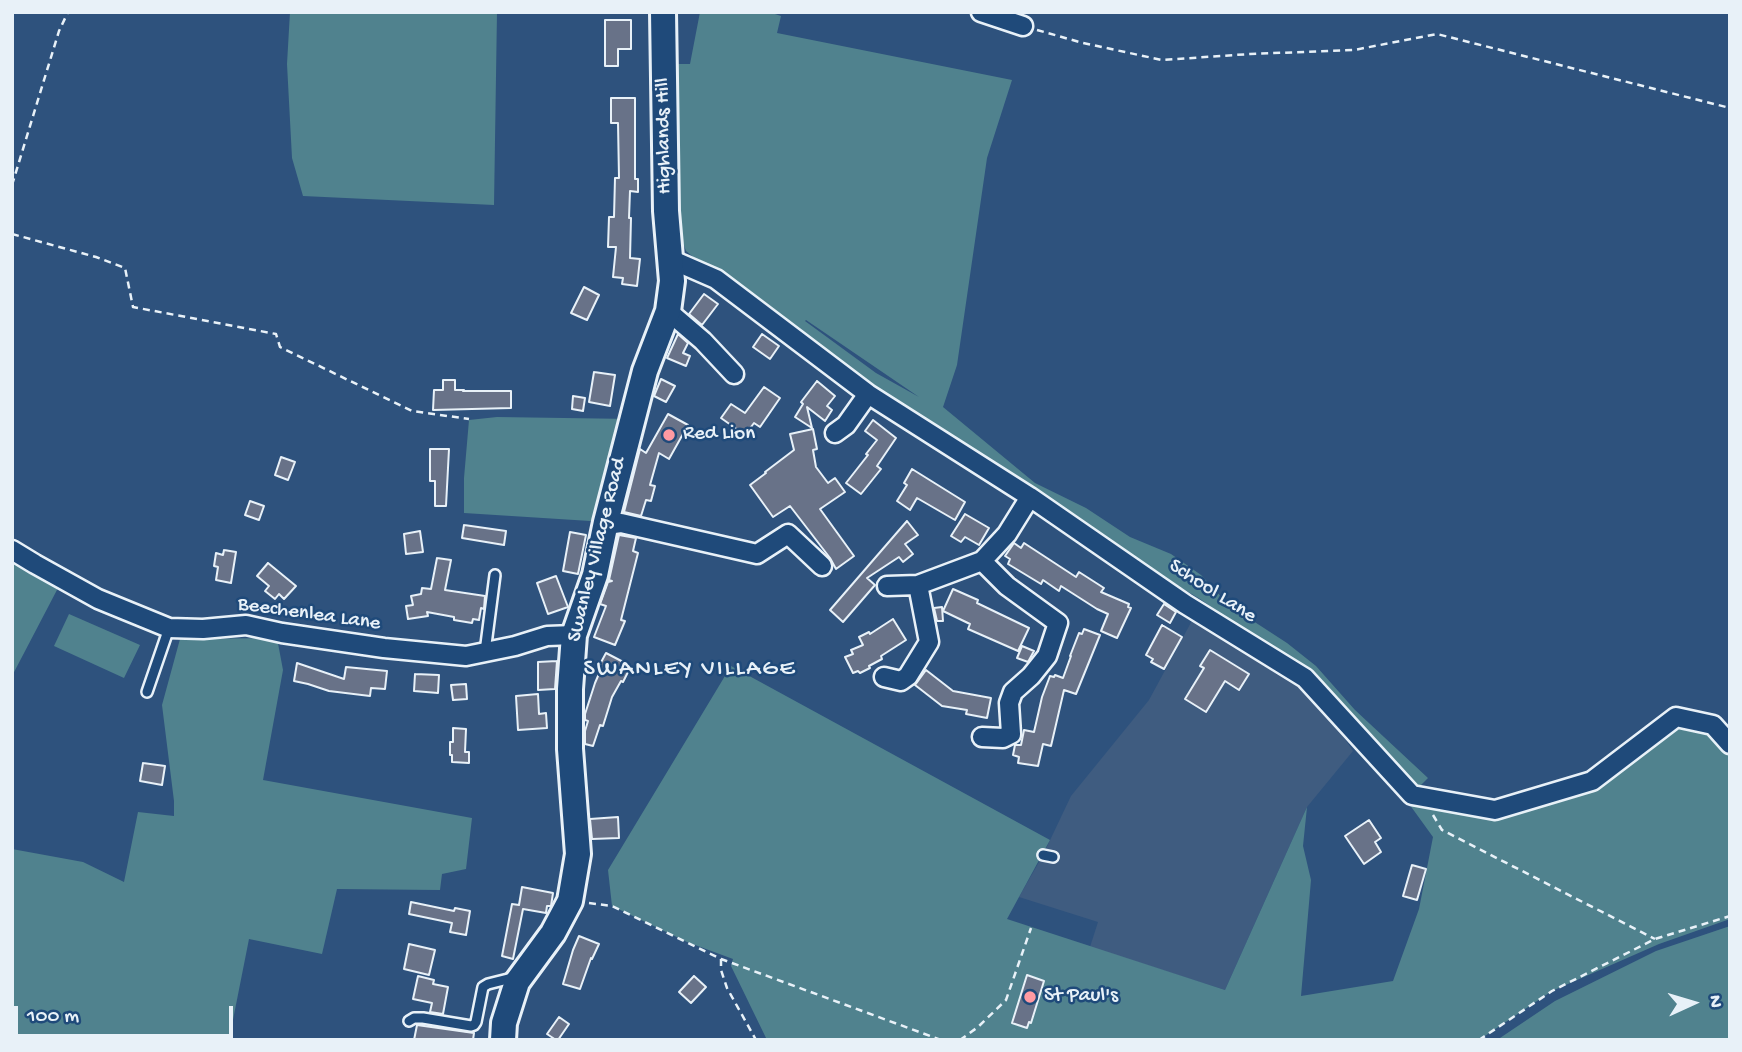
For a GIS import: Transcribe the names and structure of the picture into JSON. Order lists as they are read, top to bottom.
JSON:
{
  "streets": {
    "street": [
      "Highlands Hill",
      "Swanley Village Road",
      "School Lane",
      "Beechenlea Lane"
    ]
  },
  "crossings": [
    ["Highlands Hill", "Swanley Village Road"],
    ["Highlands Hill", "School Lane"],
    ["Swanley Village Road", "School Lane"],
    ["Swanley Village Road", "Beechenlea Lane"]
  ],
  "districts": ["SWANLEY VILLAGE"],
  "places": ["Red Lion", "St Paul's"],
  "scale_bar": "100 m",
  "north": "right"
}
